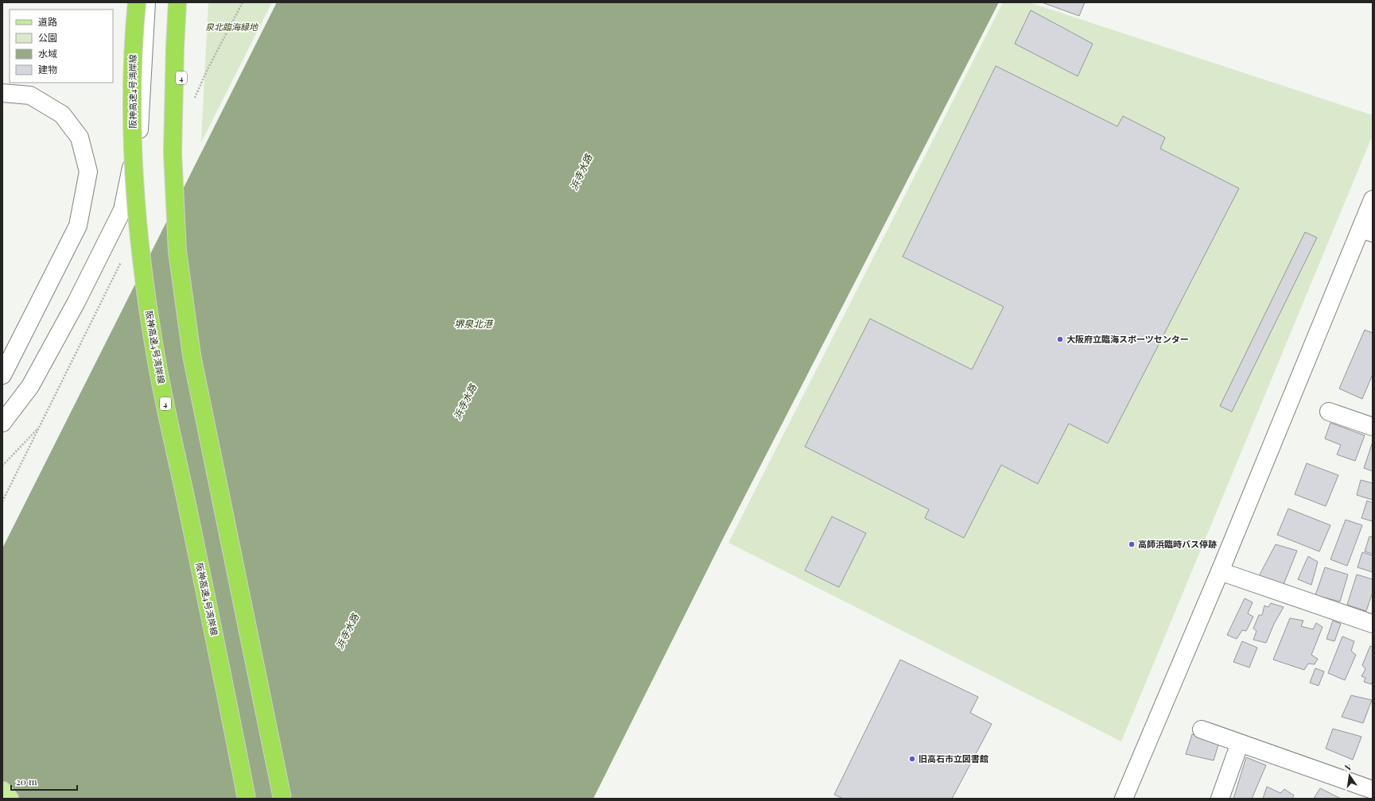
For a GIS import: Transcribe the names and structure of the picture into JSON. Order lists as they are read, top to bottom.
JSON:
{
  "streets": {
    "highway": ["4", "阪神高速4号湾岸線"]
  },
  "water": ["浜寺水路", "堺泉北港"],
  "parks": ["泉北臨海緑地"],
  "places": ["大阪府立臨海スポーツセンター", "高師浜臨時バス停跡", "旧高石市立図書館"],
  "legend": [
    "道路",
    "公園",
    "水域",
    "建物"
  ],
  "scale_bar": "20 m",
  "north": "top"
}
